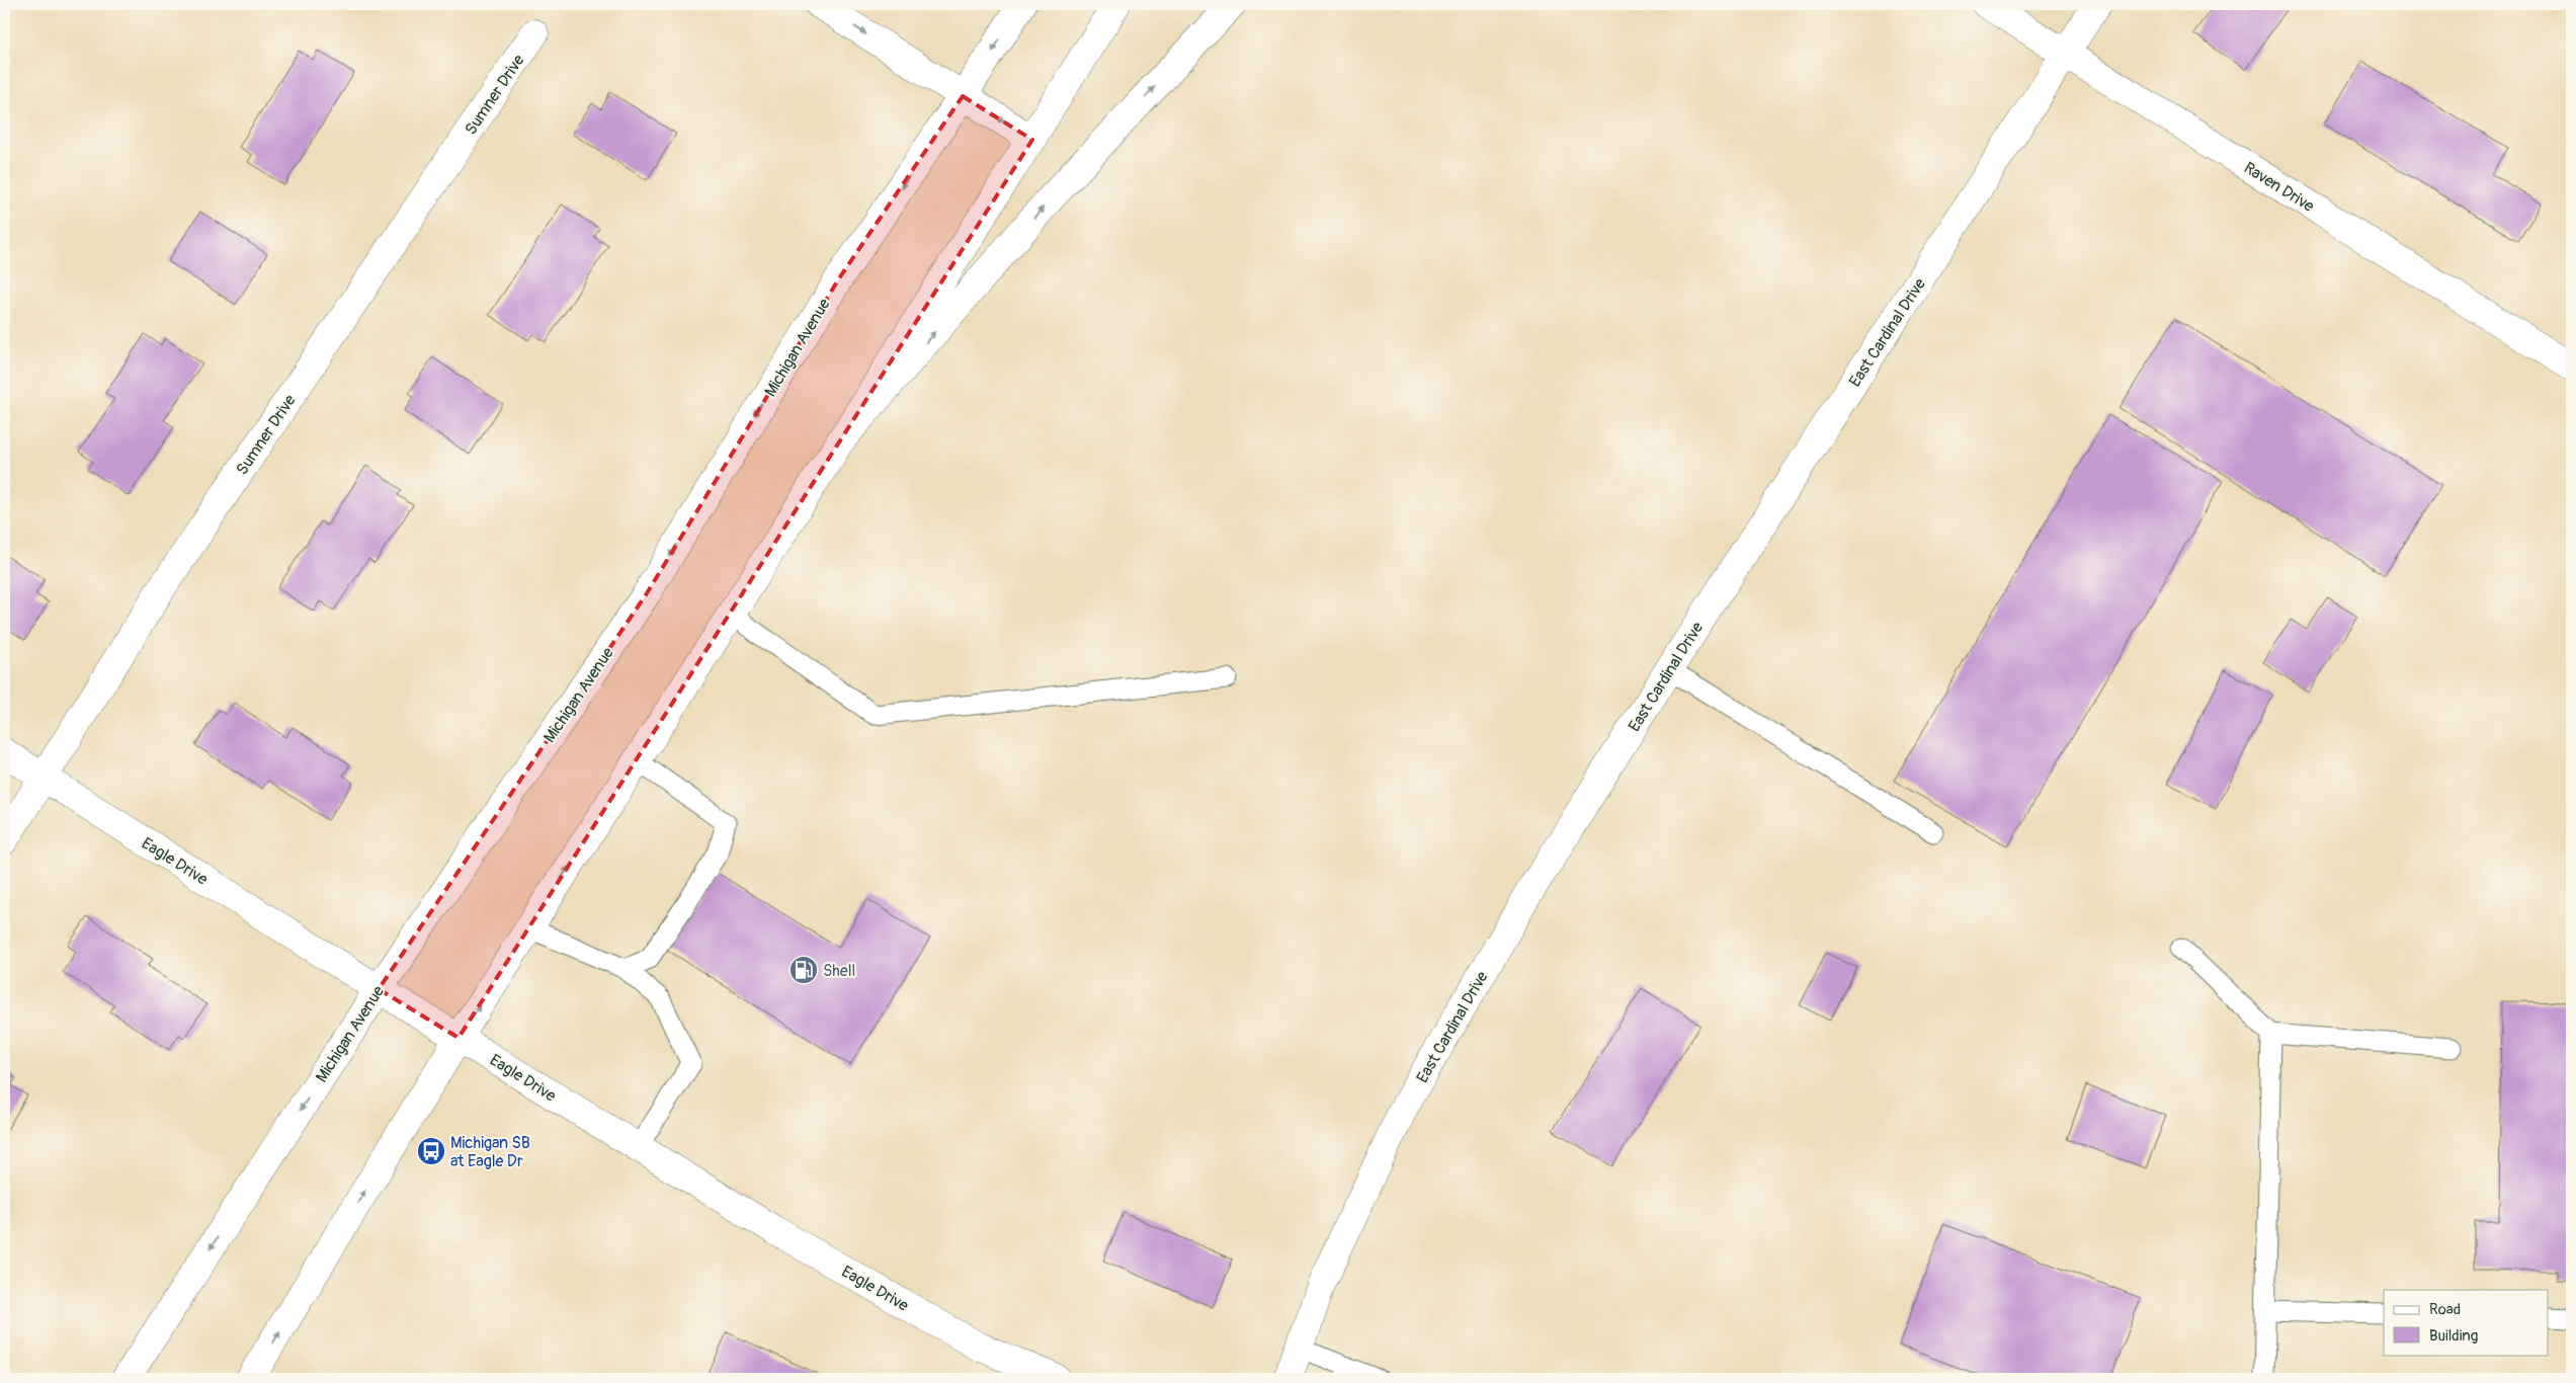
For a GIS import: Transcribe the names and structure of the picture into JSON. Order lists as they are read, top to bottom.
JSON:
{
  "streets": {
    "main road": [
      "Sumner Drive",
      "Raven Drive",
      "East Cardinal Drive",
      "Michigan Avenue",
      "Eagle Drive"
    ]
  },
  "crossings": [
    ["Sumner Drive", "Eagle Drive"],
    ["Raven Drive", "East Cardinal Drive"],
    ["Michigan Avenue", "Eagle Drive"]
  ],
  "places": {
    "fuel station": ["Shell"],
    "bus stop": ["Michigan SB at Eagle Dr"]
  },
  "legend": ["Road", "Building"]
}
